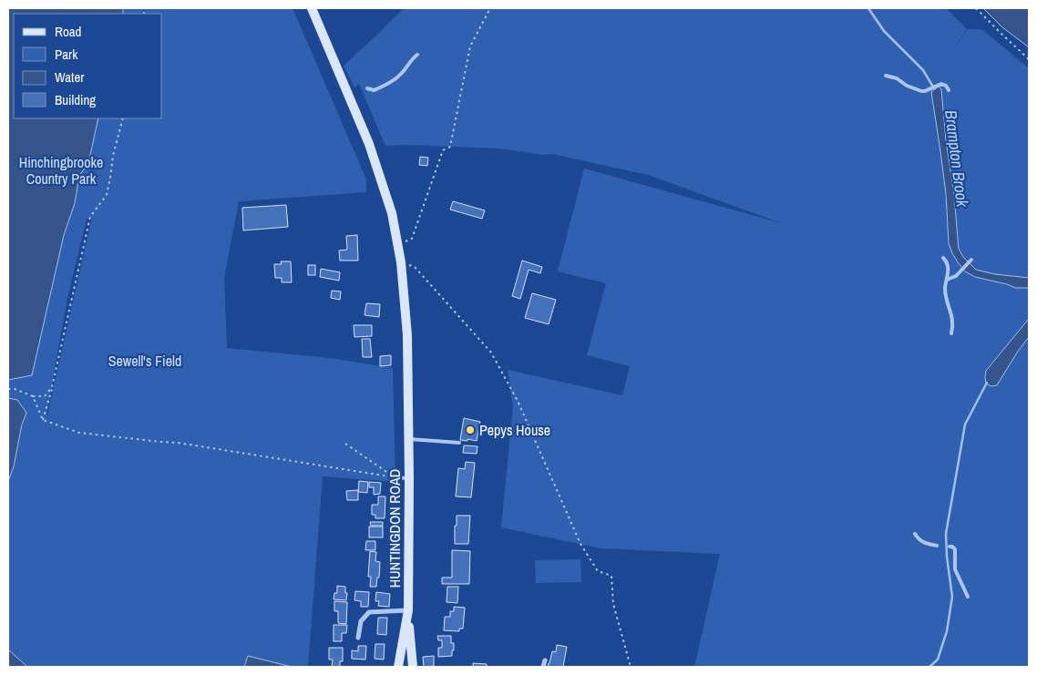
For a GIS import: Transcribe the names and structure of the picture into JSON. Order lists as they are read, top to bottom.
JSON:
{
  "streets": {
    "main road": ["HUNTINGDON ROAD"]
  },
  "water": ["Brampton Brook"],
  "parks": ["Hinchingbrooke Country Park", "Sewell's Field"],
  "places": ["Pepys House"],
  "legend": [
    "Road",
    "Park",
    "Water",
    "Building"
  ]
}
